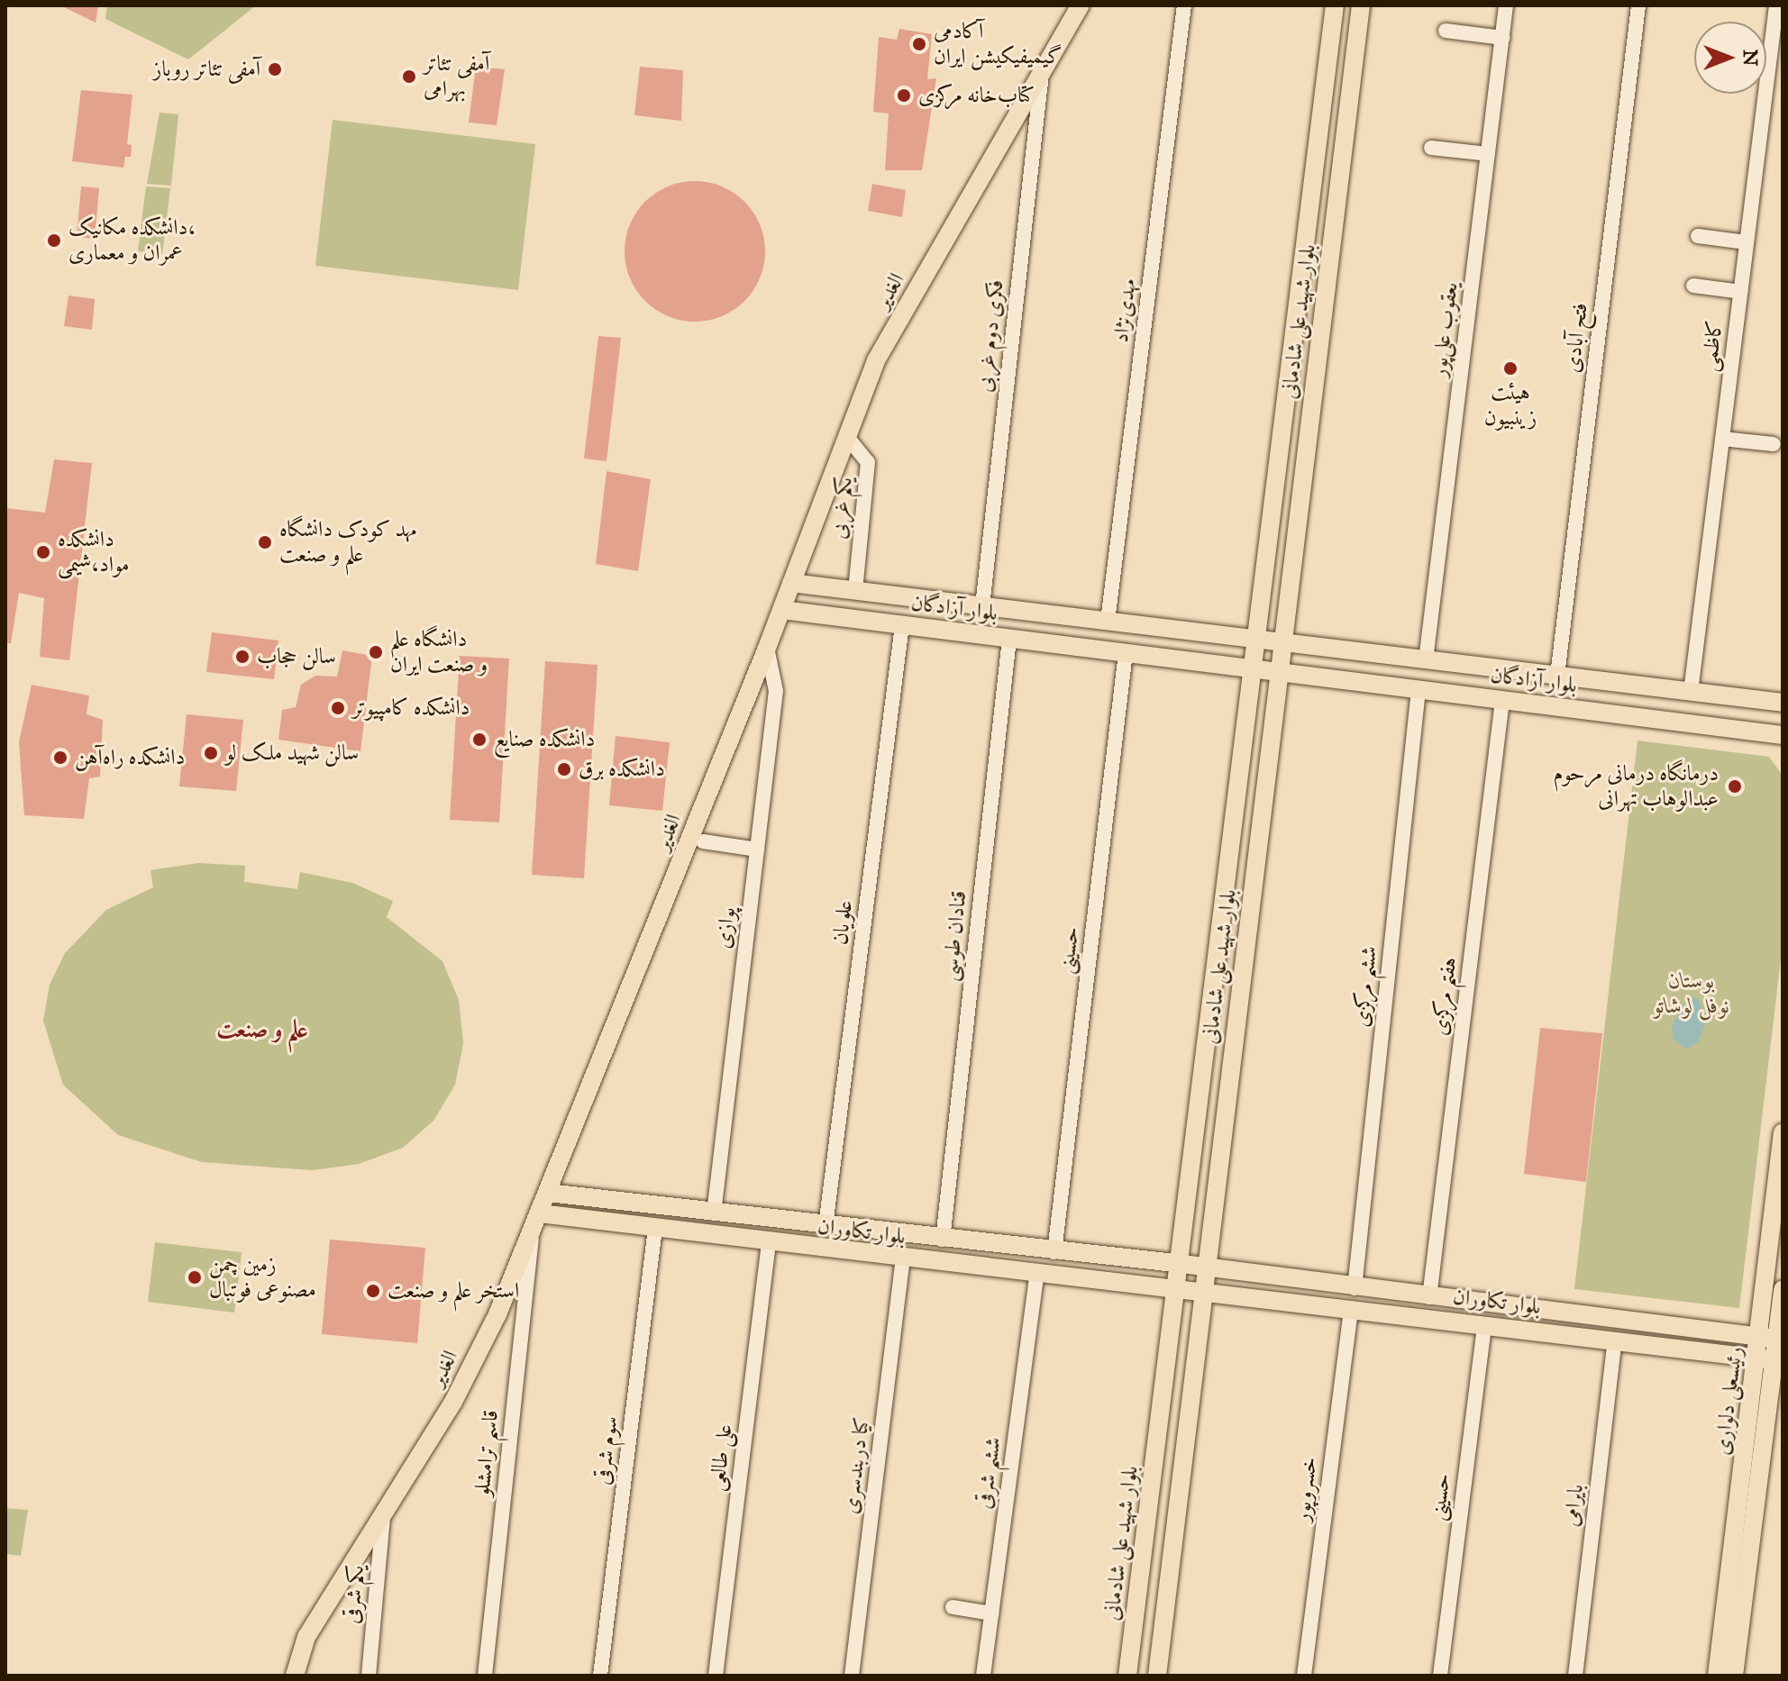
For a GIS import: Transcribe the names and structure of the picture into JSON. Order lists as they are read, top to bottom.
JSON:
{
  "streets": {
    "main road": [
      "الغدیر",
      "بلوار شهید علی شادمانی",
      "بلوار آزادگان",
      "بلوار تکاوران",
      "رئیسعلی دلواری"
    ],
    "street": [
      "مهدی‌نژاد",
      "یعقوب علی‌پور",
      "فکری دوم غربی",
      "فتح آبادی",
      "کاظمی",
      "یکم غربی",
      "علویان",
      "پوازی",
      "قنادان طوسی",
      "حسینی",
      "ششم مرکزی",
      "هفتم مرکزی",
      "سوم شرقی",
      "قاسم ترامشلو",
      "علی طالعی",
      "کیا دربندسری",
      "ششم شرقی",
      "خسروپور",
      "بایرامی",
      "یکم شرقی"
    ]
  },
  "crossings": [
    ["الغدیر", "فکری دوم غربی"],
    ["الغدیر", "یکم غربی"],
    ["الغدیر", "بلوار آزادگان"],
    ["الغدیر", "پوازی"],
    ["الغدیر", "بلوار تکاوران"],
    ["الغدیر", "قاسم ترامشلو"],
    ["الغدیر", "یکم شرقی"],
    ["مهدی‌نژاد", "بلوار آزادگان"],
    ["بلوار شهید علی شادمانی", "بلوار آزادگان"],
    ["بلوار شهید علی شادمانی", "بلوار تکاوران"],
    ["یعقوب علی‌پور", "بلوار آزادگان"],
    ["فکری دوم غربی", "بلوار آزادگان"],
    ["فتح آبادی", "بلوار آزادگان"],
    ["کاظمی", "بلوار آزادگان"],
    ["یکم غربی", "بلوار آزادگان"],
    ["بلوار آزادگان", "علویان"],
    ["بلوار آزادگان", "قنادان طوسی"],
    ["بلوار آزادگان", "حسینی"],
    ["بلوار آزادگان", "ششم مرکزی"],
    ["بلوار آزادگان", "هفتم مرکزی"],
    ["علویان", "بلوار تکاوران"],
    ["پوازی", "بلوار تکاوران"],
    ["قنادان طوسی", "بلوار تکاوران"],
    ["حسینی", "بلوار تکاوران"],
    ["ششم مرکزی", "بلوار تکاوران"],
    ["هفتم مرکزی", "بلوار تکاوران"],
    ["بلوار تکاوران", "رئیسعلی دلواری"],
    ["بلوار تکاوران", "سوم شرقی"],
    ["بلوار تکاوران", "علی طالعی"],
    ["بلوار تکاوران", "کیا دربندسری"],
    ["بلوار تکاوران", "ششم شرقی"],
    ["بلوار تکاوران", "خسروپور"],
    ["بلوار تکاوران", "بایرامی"]
  ],
  "districts": ["علم و صنعت"],
  "parks": ["بوستان نوفل لوشاتو"],
  "places": [
    "آکادمی گیمیفیکیشن ایران",
    "آمفی تئاتر روباز",
    "آمفی تئاتر بهرامی",
    "کتاب‌خانه مرکزی",
    "دانشکده مکانیک، عمران و معماری",
    "هیئت زینبیون",
    "مهد کودک دانشگاه علم و صنعت",
    "دانشکده مواد،شیمی",
    "دانشگاه علم و صنعت ایران",
    "سالن حجاب",
    "دانشکده کامپیوتر",
    "دانشکده صنایع",
    "سالن شهید ملک لو",
    "دانشکده راه‌آهن",
    "دانشکده برق",
    "درمانگاه درمانی مرحوم عبدالوهاب تهرانی",
    "زمین چمن مصنوعی فوتبال",
    "استخر علم و صنعت"
  ],
  "north": "right"
}
